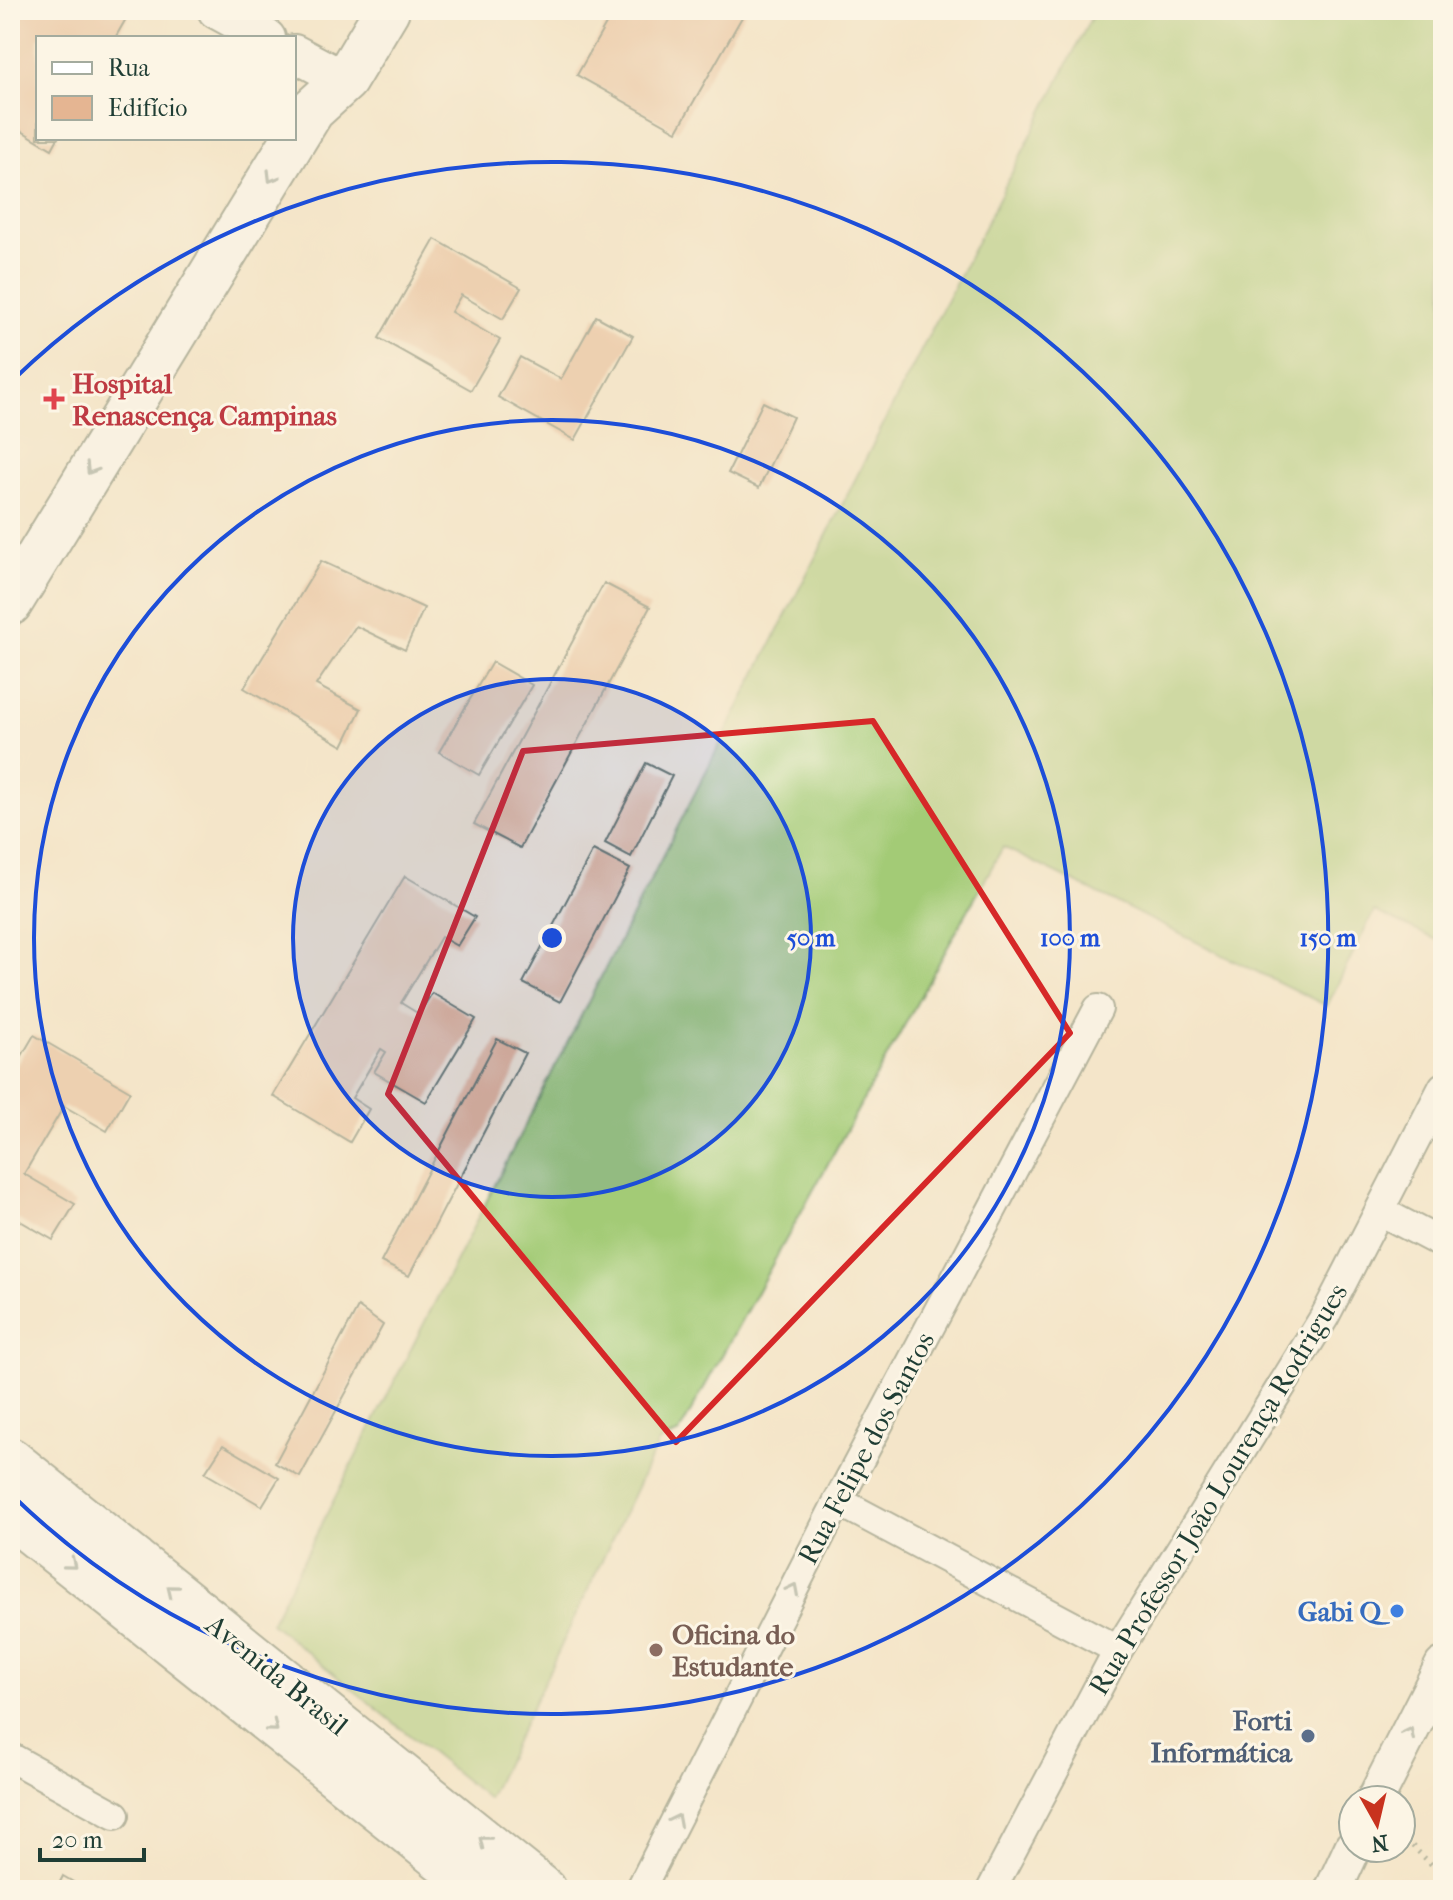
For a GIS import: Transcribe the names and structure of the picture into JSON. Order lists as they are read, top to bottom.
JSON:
{
  "streets": {
    "main road": ["Avenida Brasil"],
    "street": ["Rua Felipe dos Santos", "Rua Professor João Lourença Rodrigues"]
  },
  "one_way": ["Rua Felipe dos Santos"],
  "places": {
    "health": ["Hospital Renascença Campinas"],
    "other": ["Gabi Q", "Oficina do Estudante", "Forti Informática"]
  },
  "legend": ["Rua", "Edifício"],
  "scale_bar": "20 m",
  "north": "bottom",
  "rings": ["50 m", "100 m", "150 m"]
}
